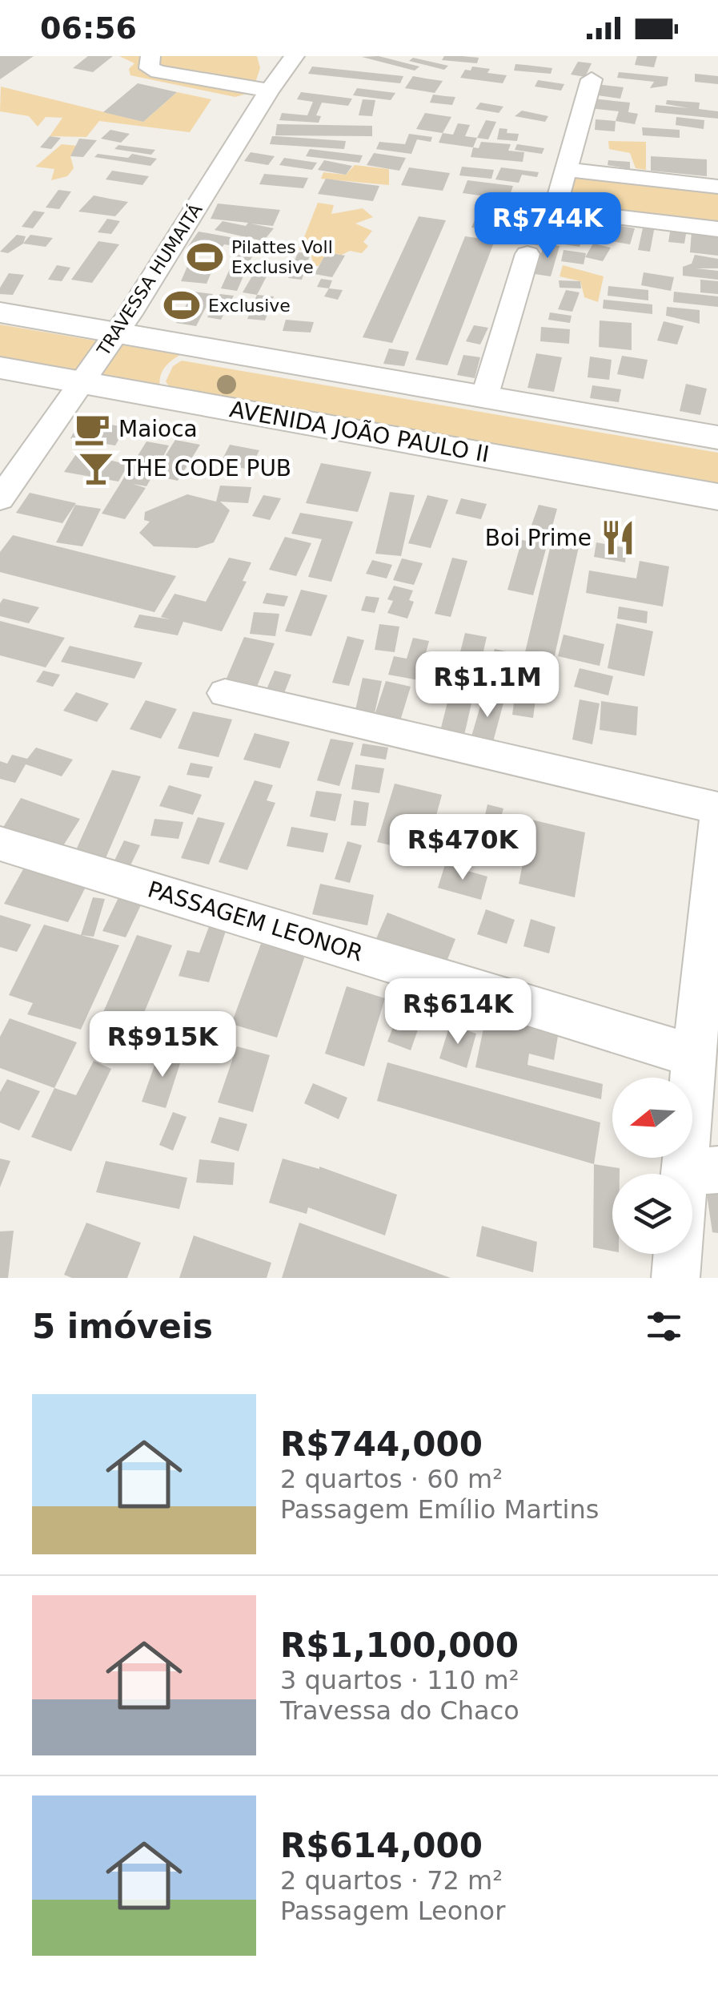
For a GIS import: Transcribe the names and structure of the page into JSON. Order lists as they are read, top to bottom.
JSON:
{
  "streets": {
    "main road": ["AVENIDA JOÃO PAULO II"],
    "street": ["TRAVESSA HUMAITÁ", "PASSAGEM LEONOR"]
  },
  "crossings": [
    ["TRAVESSA HUMAITÁ", "AVENIDA JOÃO PAULO II"]
  ],
  "places": {
    "sports": ["Pilattes Voll Exclusive", "Exclusive"],
    "cafe": ["Maioca"],
    "bar": ["THE CODE PUB"],
    "restaurant": ["Boi Prime"]
  },
  "north": "left",
  "page": {
    "status": "06:56",
    "price": [
      "R$744K",
      "R$1.1M",
      "R$470K",
      "R$614K",
      "R$915K"
    ],
    "heading": "5 imóveis",
    "list": [
      {
        "name": "R$744,000",
        "note": "2 quartos · 60 m² · Passagem Emílio Martins"
      },
      {
        "name": "R$1,100,000",
        "note": "3 quartos · 110 m² · Travessa do Chaco"
      },
      {
        "name": "R$614,000",
        "note": "2 quartos · 72 m² · Passagem Leonor"
      }
    ]
  }
}
